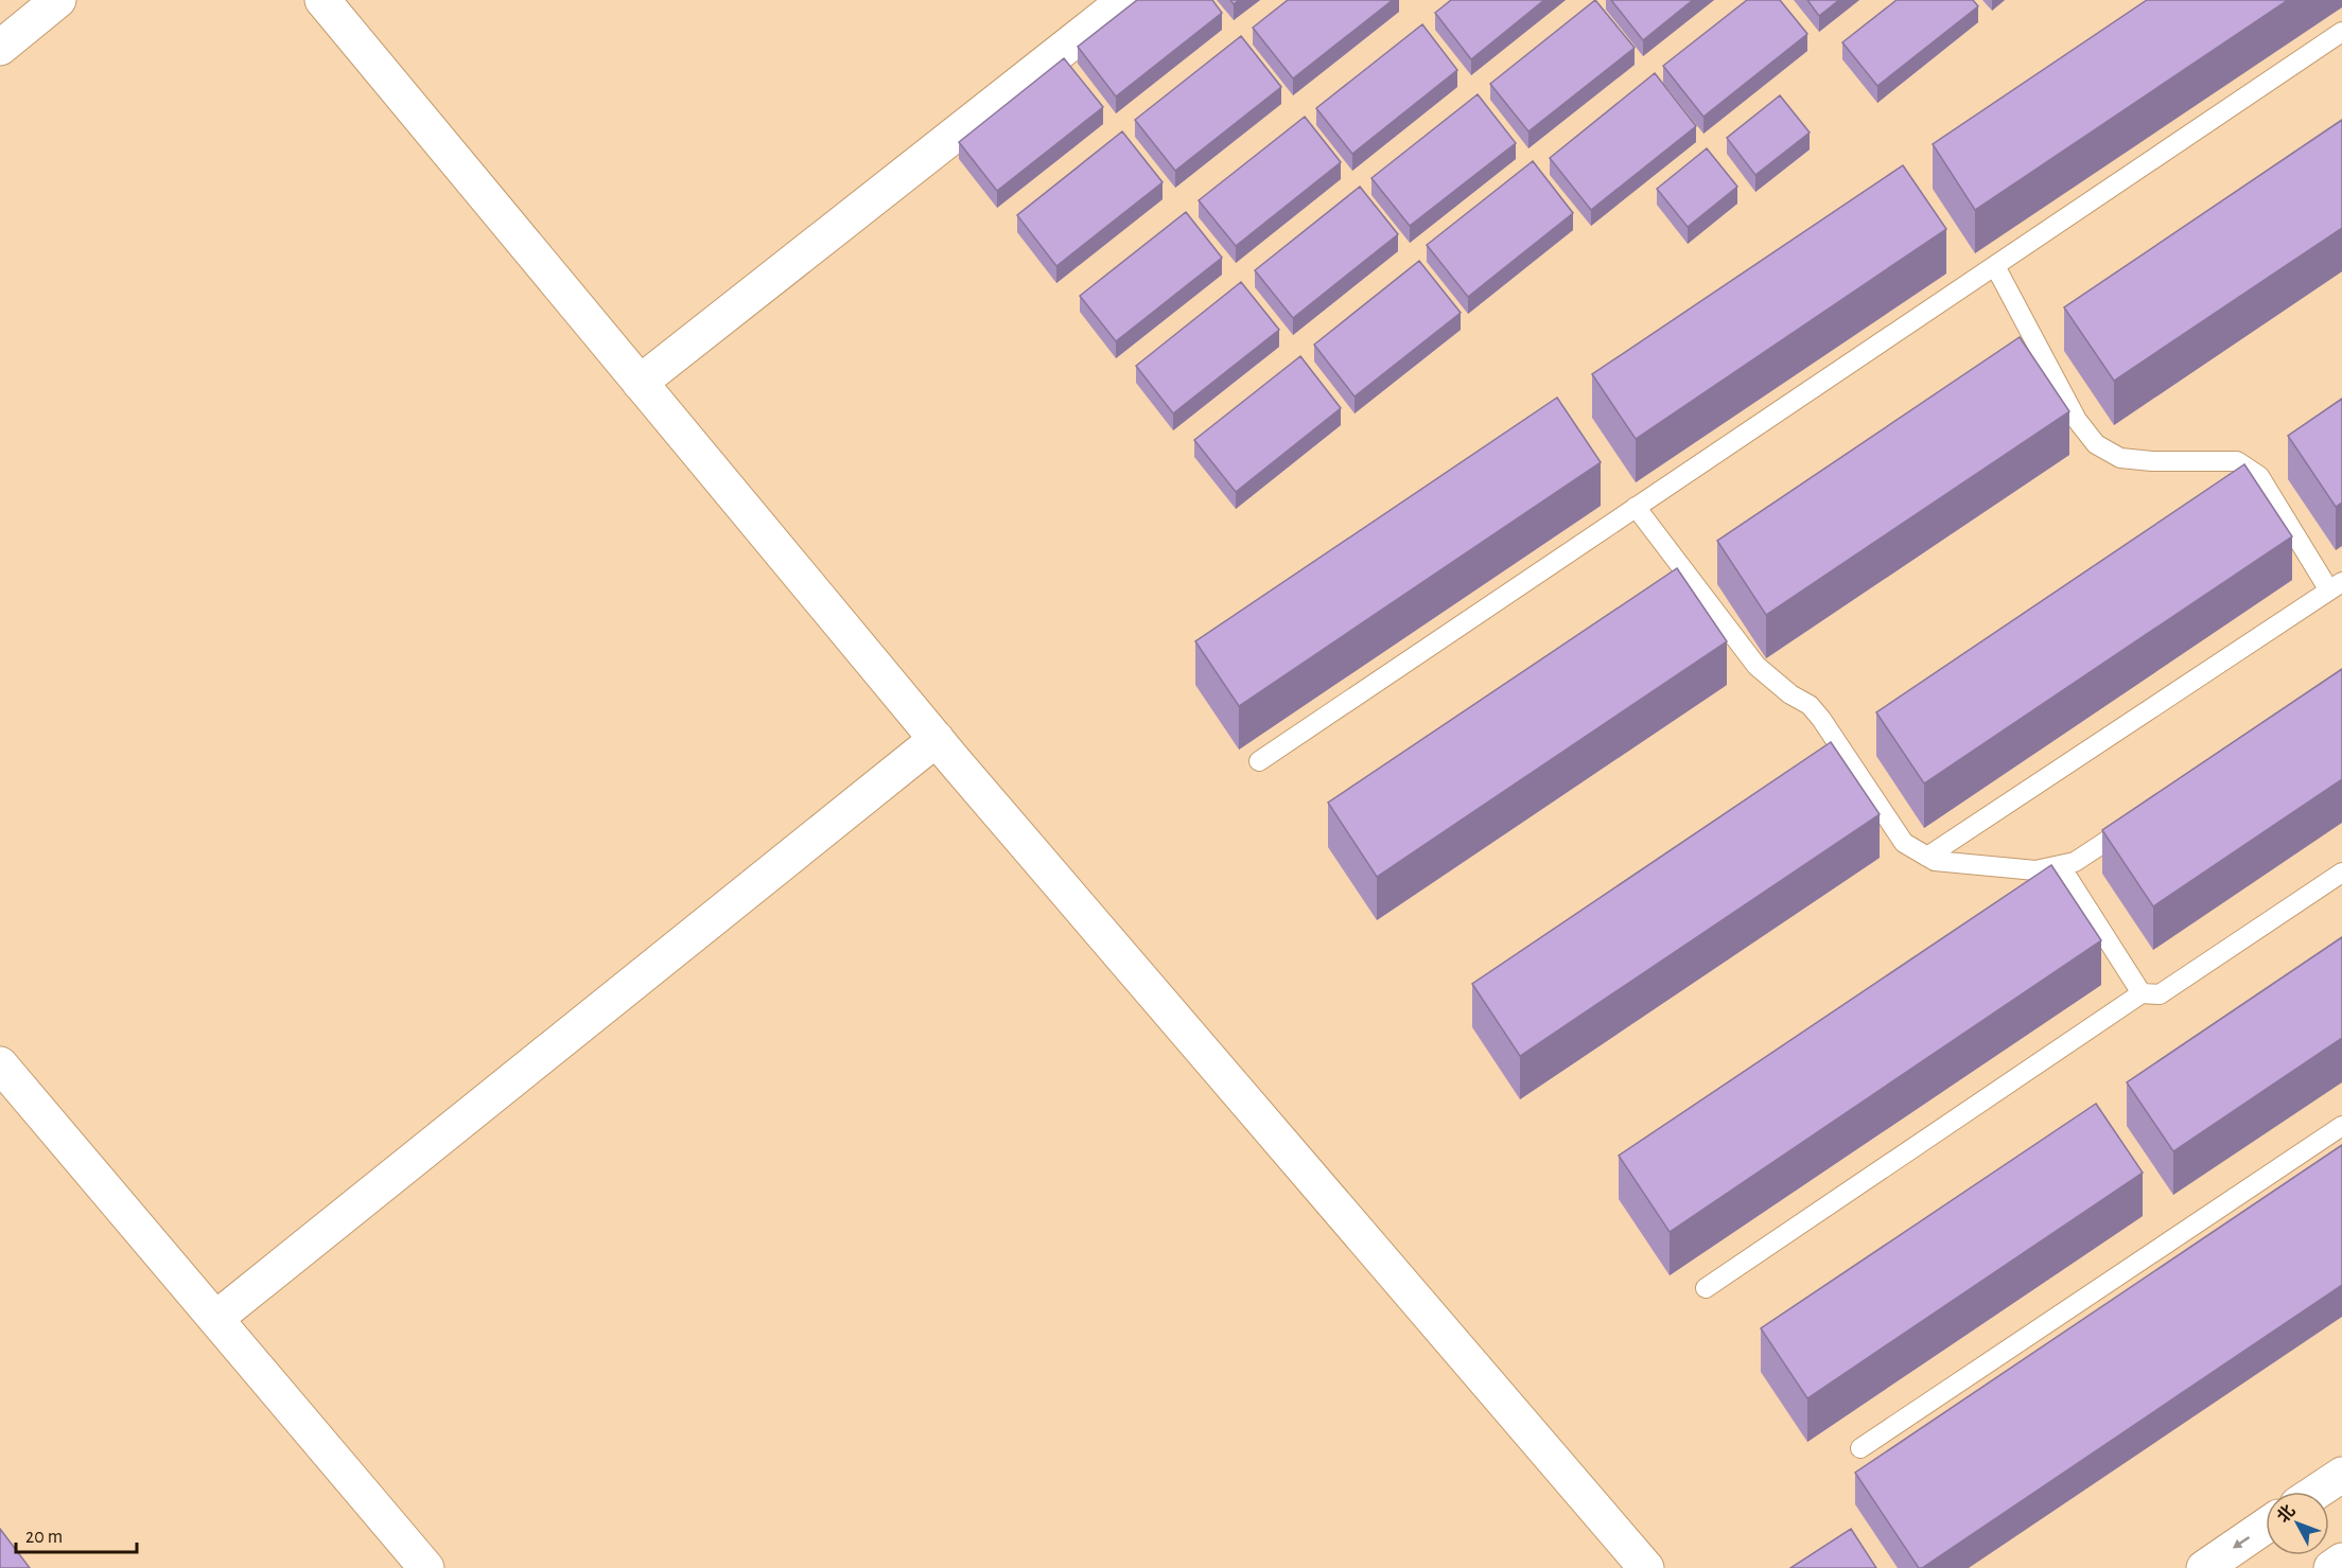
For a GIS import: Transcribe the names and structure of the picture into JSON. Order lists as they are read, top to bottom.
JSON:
{
  "scale_bar": "20 m",
  "north": "top left"
}
